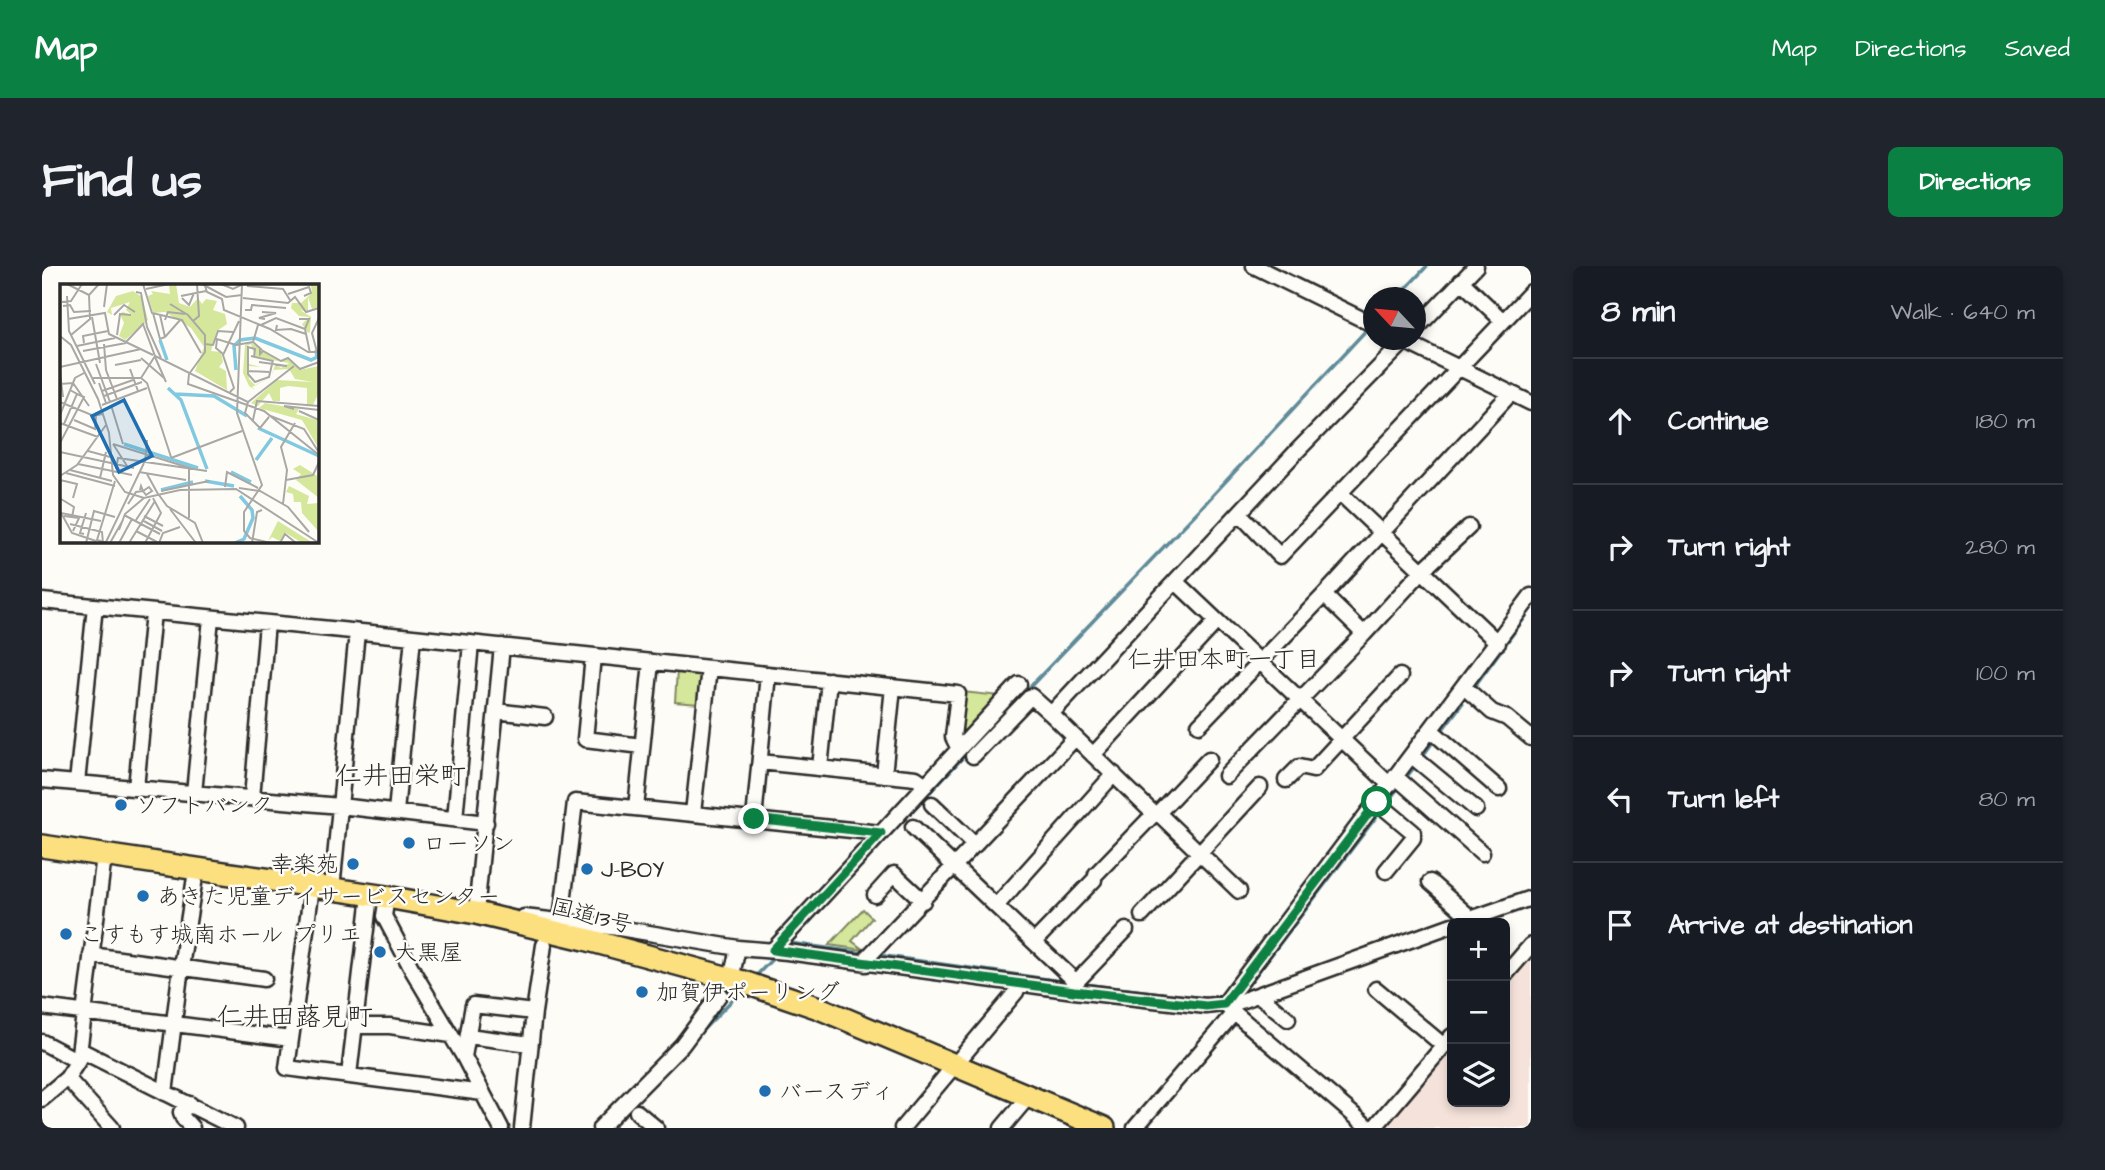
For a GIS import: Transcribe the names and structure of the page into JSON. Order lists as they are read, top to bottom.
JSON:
{
  "streets": {
    "highway": ["国道13号"]
  },
  "districts": ["仁井田本町一丁目", "仁井田栄町", "仁井田蕗見町"],
  "places": [
    "ソフトバンク",
    "ローソン",
    "幸楽苑",
    "J-BOY",
    "あきた児童デイサービスセンター",
    "こすもす城南ホール プリエ",
    "大黒屋",
    "加賀伊ポーリング",
    "バースディ"
  ],
  "north": "top left",
  "page": {
    "header": "Map",
    "nav": ["Map", "Directions", "Saved"],
    "buttons": "Directions",
    "title": "Find us",
    "heading": ["8 min", "Walk · 640 m"],
    "list": [
      ["Continue", "180 m"],
      ["Turn right", "280 m"],
      ["Turn right", "100 m"],
      ["Turn left", "80 m"],
      "Arrive at destination"
    ],
    "map_buttons": ["+", "−"]
  }
}
